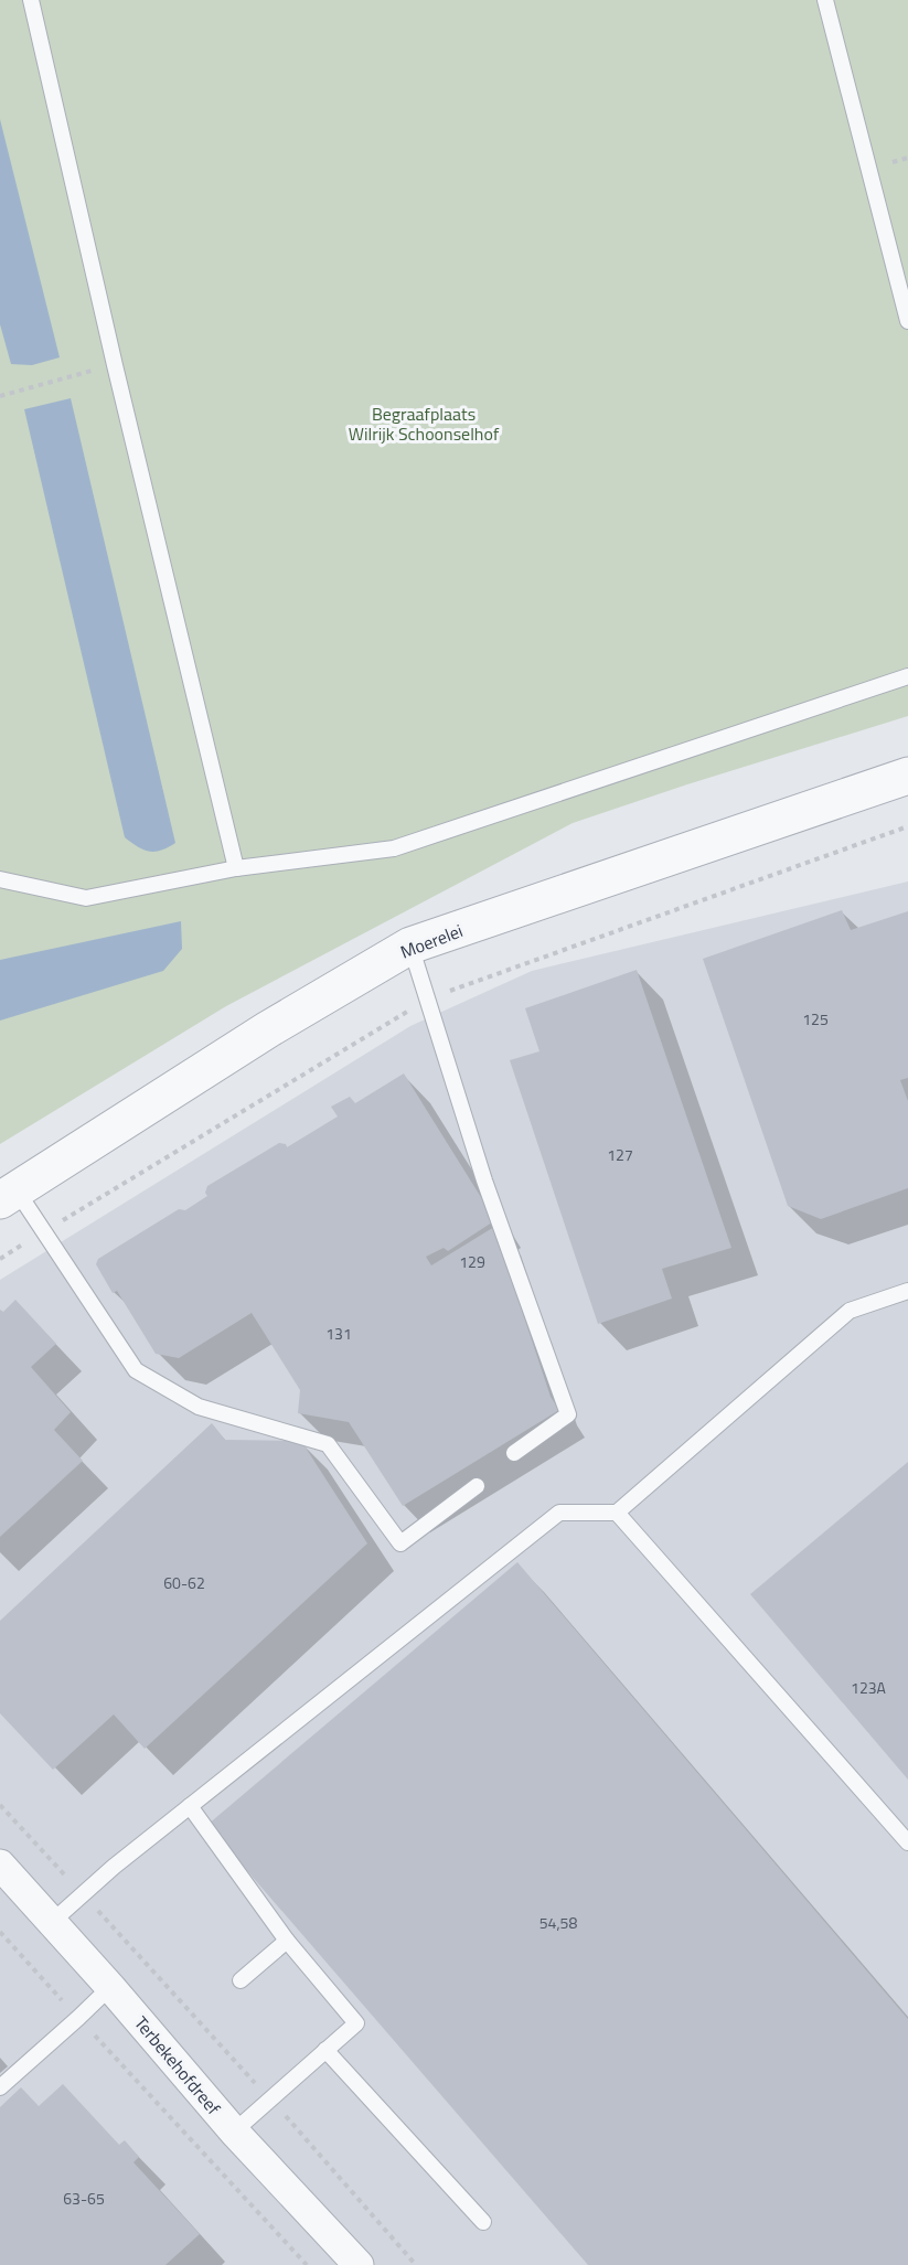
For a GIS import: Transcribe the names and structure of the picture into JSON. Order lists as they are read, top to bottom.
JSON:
{
  "streets": {
    "street": ["Moerelei", "Terbekehofdreef"]
  },
  "parks": ["Begraafplaats Wilrijk Schoonselhof"],
  "house_numbers": [
    "125",
    "127",
    "129",
    "131",
    "60-62",
    "123A",
    "54,58",
    "63-65"
  ]
}
